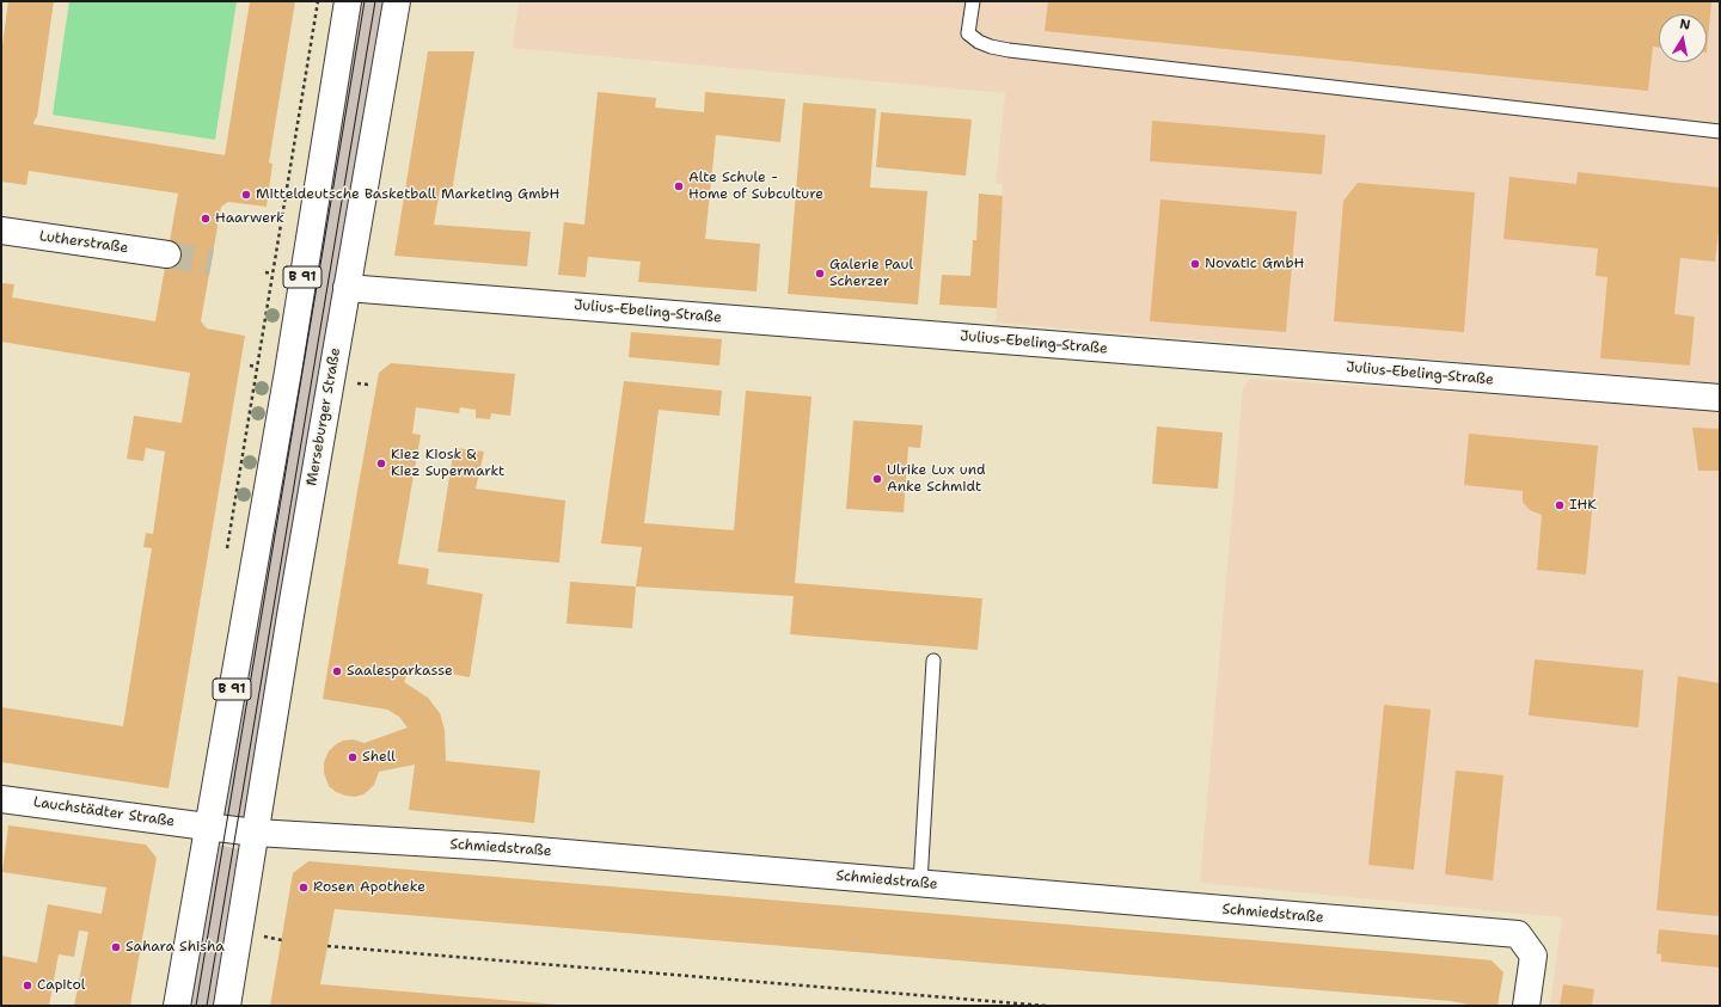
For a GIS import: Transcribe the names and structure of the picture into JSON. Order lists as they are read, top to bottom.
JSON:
{
  "streets": {
    "street": [
      "Lutherstraße",
      "B 91",
      "Julius-Ebeling-Straße",
      "Merseburger Straße",
      "Lauchstädter Straße",
      "Schmiedstraße"
    ]
  },
  "crossings": [
    ["B 91", "Lauchstädter Straße"],
    ["Julius-Ebeling-Straße", "Merseburger Straße"],
    ["Merseburger Straße", "Schmiedstraße"]
  ],
  "places": [
    "Alte Schule - Home of Subculture",
    "Mitteldeutsche Basketball Marketing GmbH",
    "Haarwerk",
    "Novatic GmbH",
    "Galerie Paul Scherzer",
    "Kiez Kiosk & Kiez Supermarkt",
    "Ulrike Lux und Anke Schmidt",
    "IHK",
    "Saalesparkasse",
    "Shell",
    "Rosen Apotheke",
    "Sahara Shisha",
    "Capitol"
  ],
  "north": "top"
}
